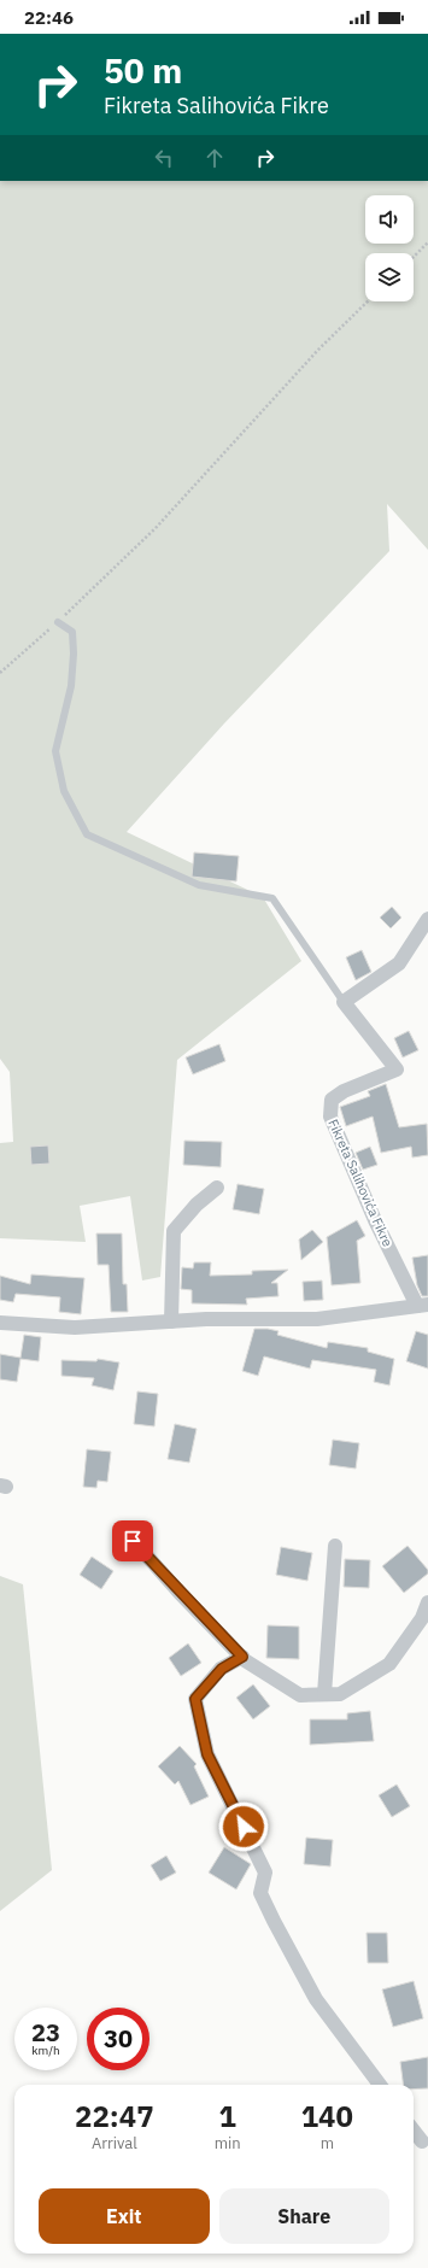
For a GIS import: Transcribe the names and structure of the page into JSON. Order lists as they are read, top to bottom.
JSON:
{
  "streets": {
    "street": ["Fikreta Salihovića Fikre"]
  },
  "page": {
    "status": "22:46",
    "turn": ["50 m", "Fikreta Salihovića Fikre"],
    "speed": "23 km/h",
    "limit": "30",
    "eta": [
      "22:47",
      "Arrival",
      "1",
      "min",
      "140",
      "m"
    ],
    "buttons": ["Exit", "Share"]
  }
}
